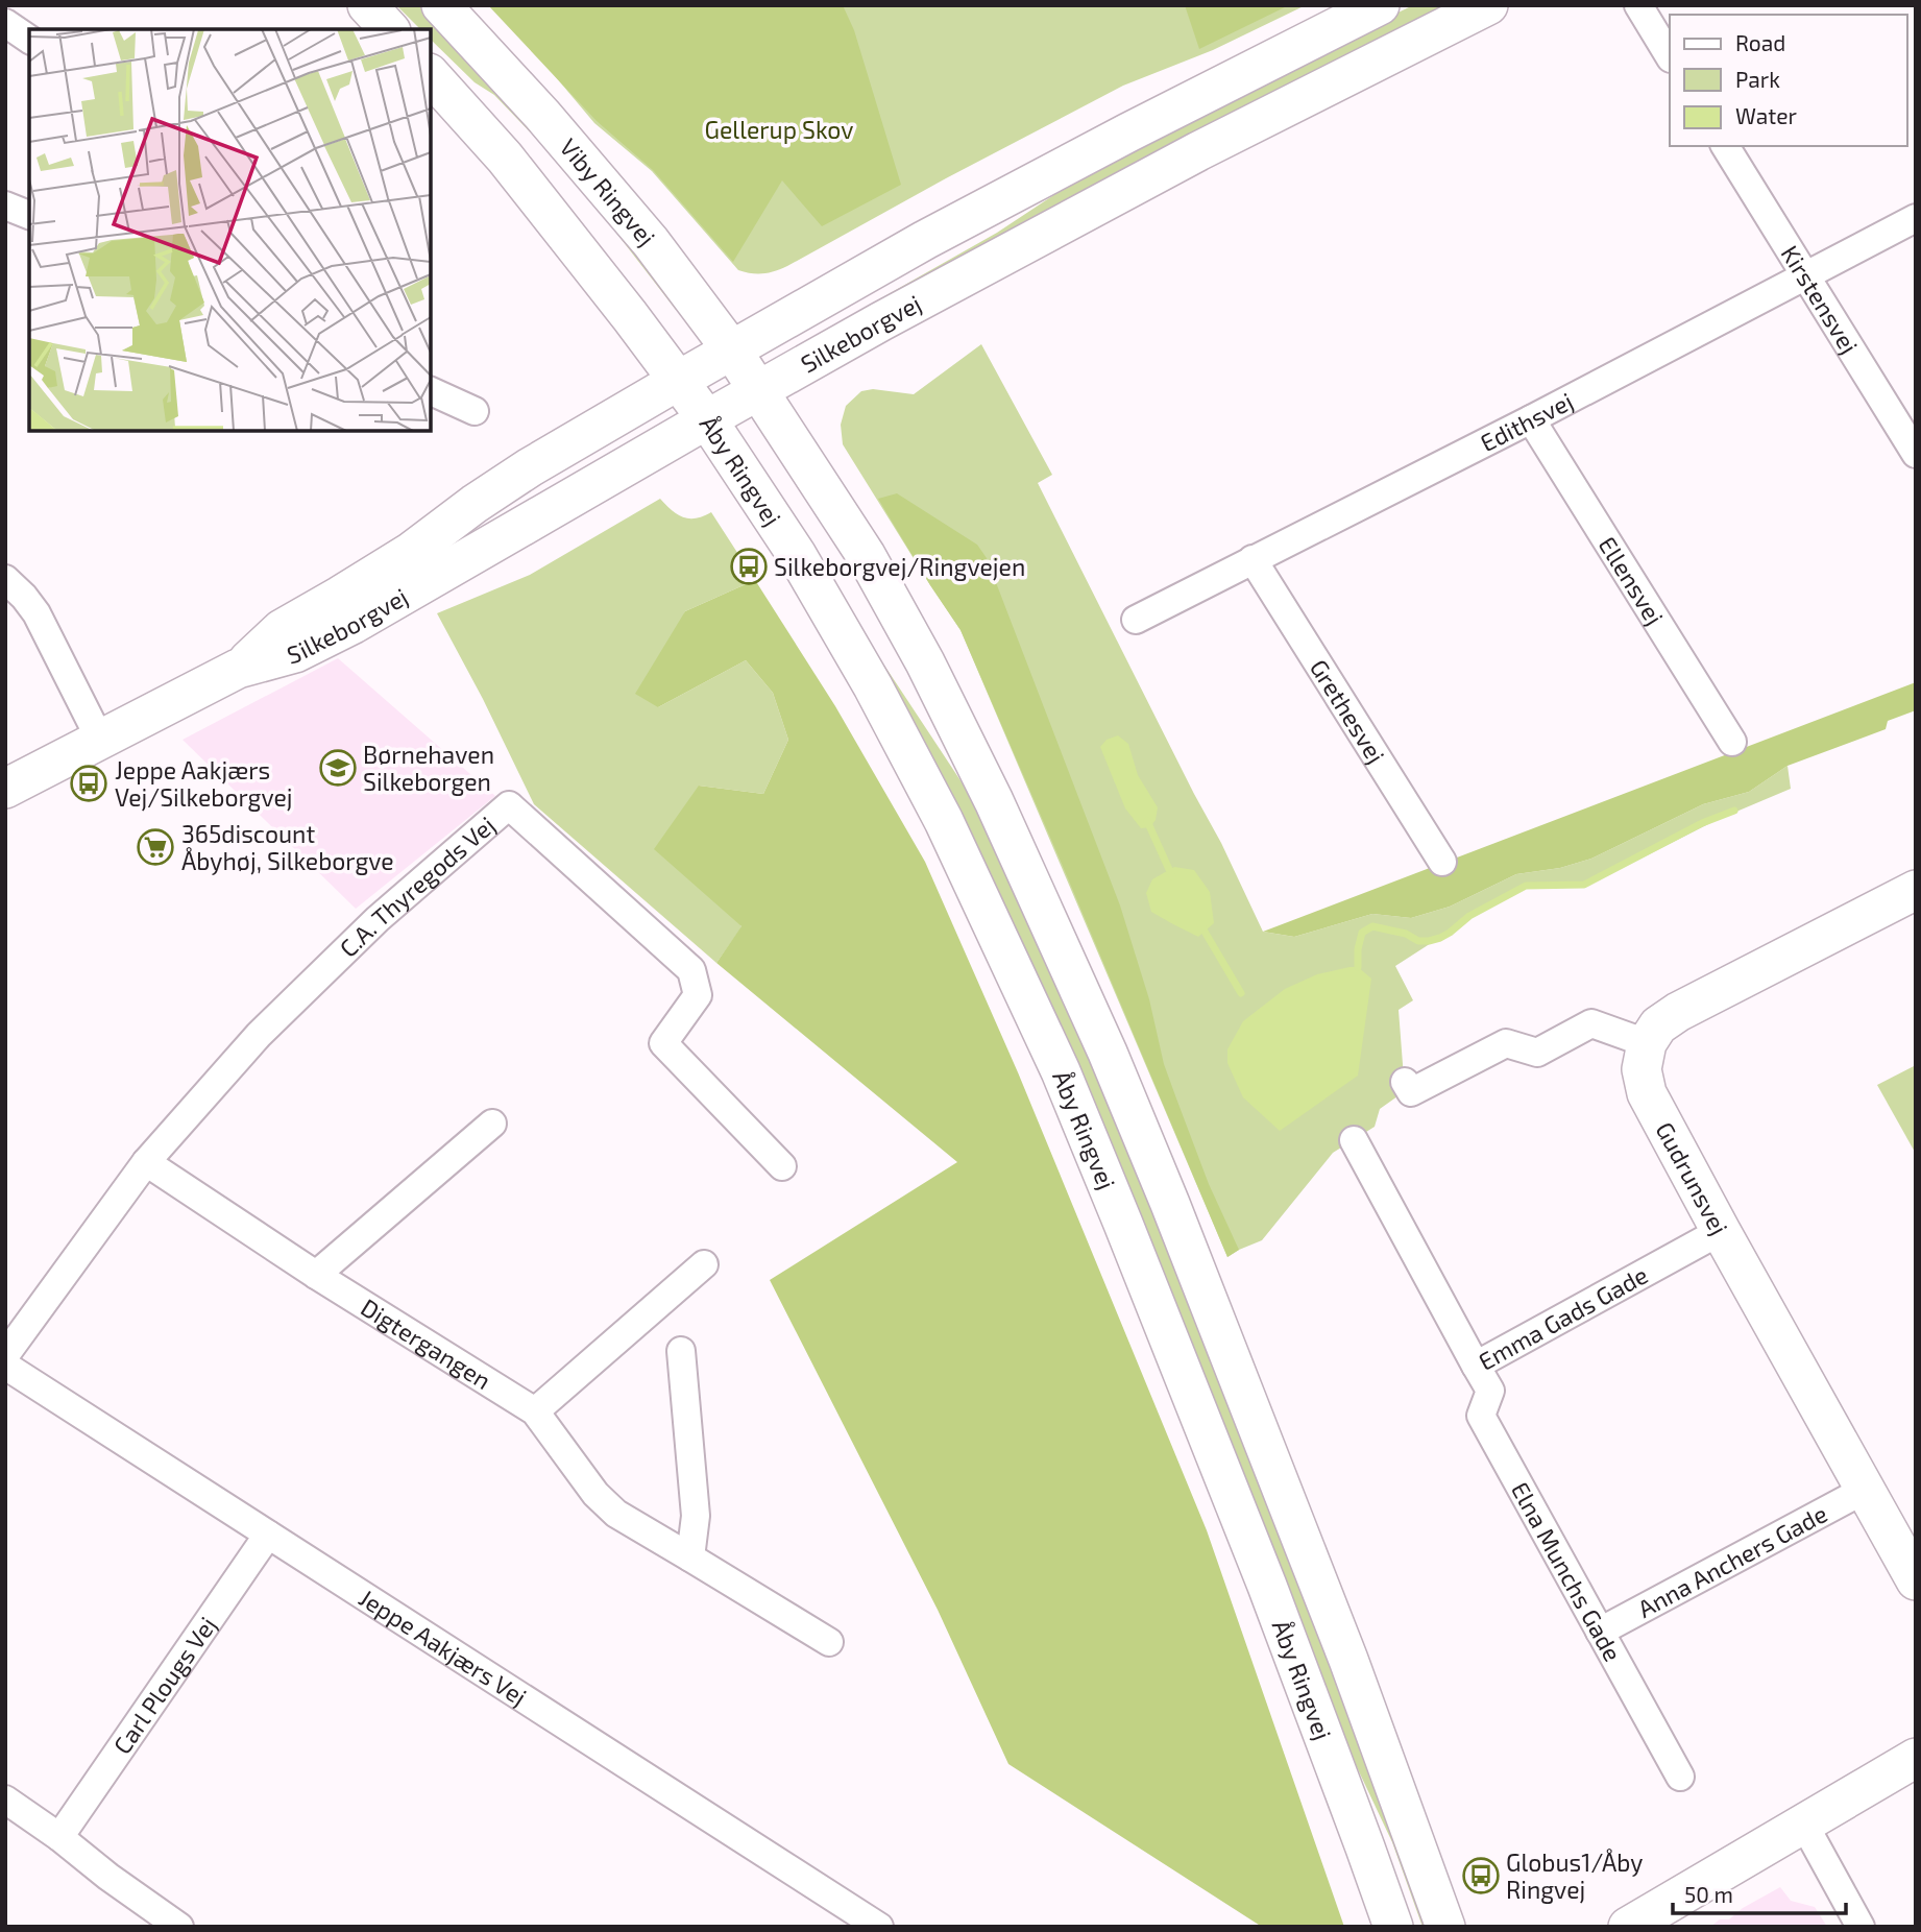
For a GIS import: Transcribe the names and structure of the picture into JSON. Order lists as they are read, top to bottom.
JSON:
{
  "streets": {
    "main road": [
      "Viby Ringvej",
      "Silkeborgvej",
      "Åby Ringvej",
      "Gudrunsvej"
    ],
    "street": [
      "Kirstensvej",
      "Edithsvej",
      "Ellensvej",
      "Grethesvej",
      "C.A. Thyregods Vej",
      "Emma Gads Gade",
      "Digtergangen",
      "Anna Anchers Gade",
      "Elna Munchs Gade",
      "Jeppe Aakjærs Vej",
      "Carl Plougs Vej"
    ]
  },
  "crossings": [
    ["Viby Ringvej", "Silkeborgvej"],
    ["Viby Ringvej", "Åby Ringvej"],
    ["Kirstensvej", "Edithsvej"],
    ["Silkeborgvej", "Åby Ringvej"],
    ["Edithsvej", "Ellensvej"],
    ["Edithsvej", "Grethesvej"],
    ["C.A. Thyregods Vej", "Digtergangen"],
    ["Gudrunsvej", "Emma Gads Gade"],
    ["Gudrunsvej", "Anna Anchers Gade"],
    ["Emma Gads Gade", "Elna Munchs Gade"],
    ["Anna Anchers Gade", "Elna Munchs Gade"],
    ["Jeppe Aakjærs Vej", "Carl Plougs Vej"]
  ],
  "parks": ["Gellerup Skov"],
  "places": {
    "bus stop": ["Silkeborgvej/Ringvejen", "Jeppe Aakjærs Vej/Silkeborgvej", "Globus1/Åby Ringvej"],
    "school or university": ["Børnehaven Silkeborgen"],
    "supermarket": ["365discount Åbyhøj, Silkeborgve"]
  },
  "legend": ["Road", "Park", "Water"],
  "scale_bar": "50 m"
}
